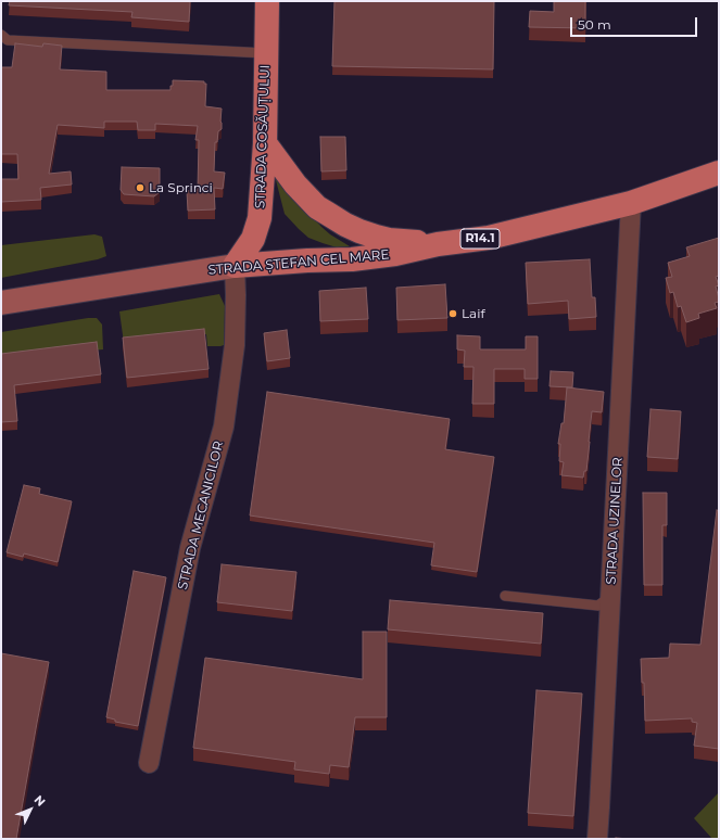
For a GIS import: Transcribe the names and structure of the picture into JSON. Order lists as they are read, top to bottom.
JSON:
{
  "streets": {
    "main road": ["STRADA COSĂUȚULUI", "R14.1", "STRADA ȘTEFAN CEL MARE"],
    "street": ["STRADA MECANICILOR", "STRADA UZINELOR"]
  },
  "crossings": [
    ["STRADA COSĂUȚULUI", "R14.1"],
    ["STRADA COSĂUȚULUI", "STRADA ȘTEFAN CEL MARE"],
    ["STRADA COSĂUȚULUI", "STRADA MECANICILOR"],
    ["R14.1", "STRADA ȘTEFAN CEL MARE"],
    ["STRADA ȘTEFAN CEL MARE", "STRADA MECANICILOR"],
    ["STRADA ȘTEFAN CEL MARE", "STRADA UZINELOR"]
  ],
  "places": ["La Sprinci", "Laif"],
  "scale_bar": "50 m",
  "north": "top right"
}
